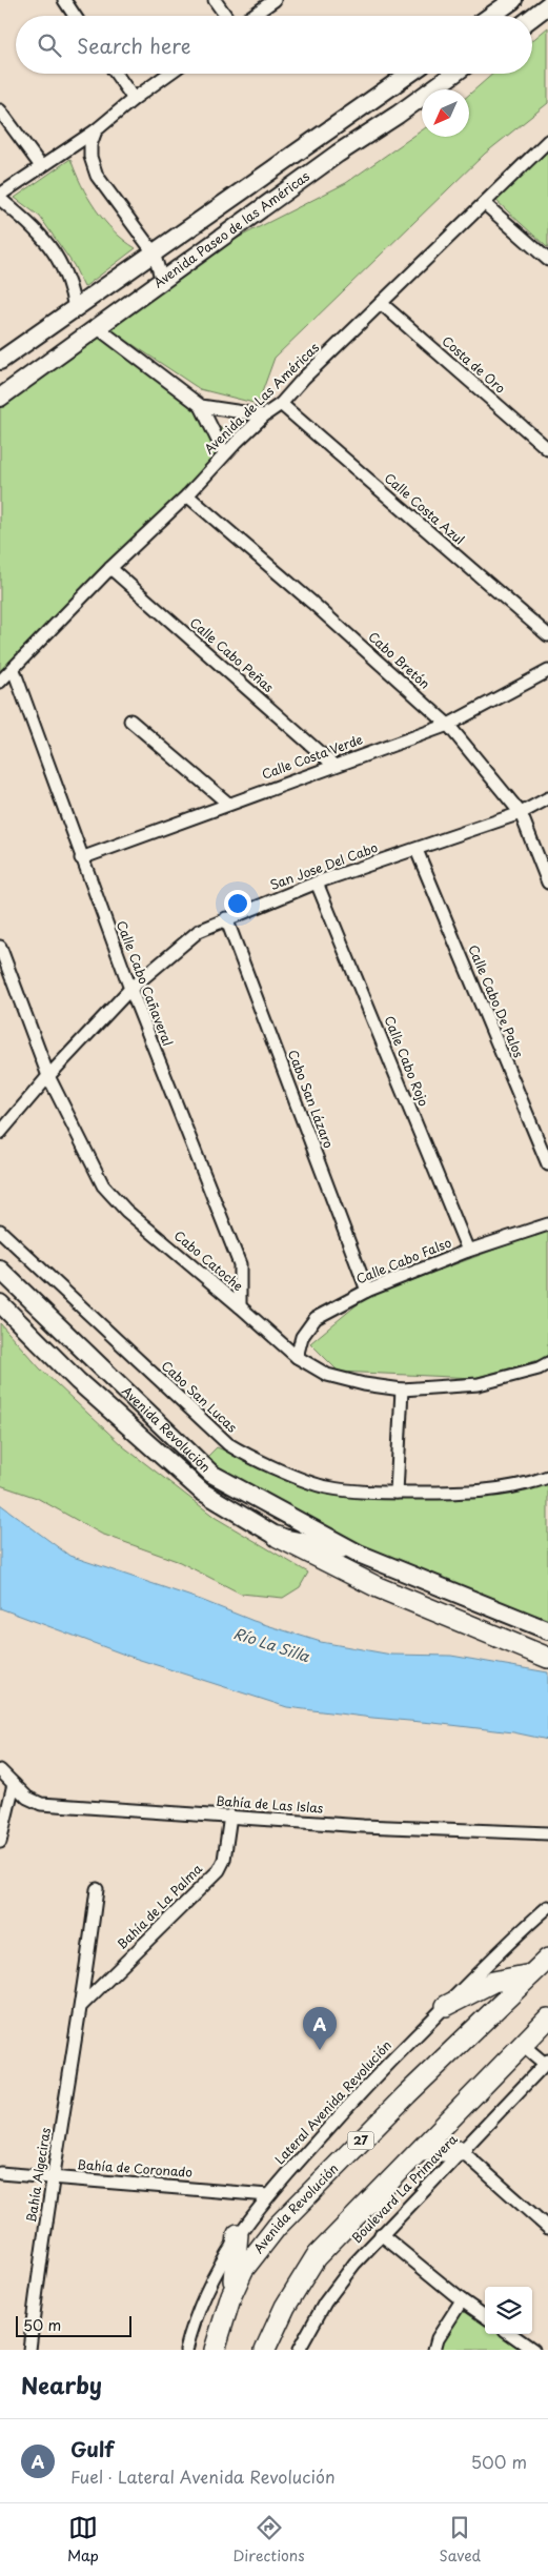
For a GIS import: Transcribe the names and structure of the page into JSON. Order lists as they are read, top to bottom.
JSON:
{
  "streets": {
    "main road": ["Avenida Revolución", "27"],
    "street": [
      "Avenida Paseo de las Américas",
      "Costa de Oro",
      "Avenida de Las Américas",
      "Calle Costa Azul",
      "Calle Cabo Peñas",
      "Cabo Bretón",
      "Calle Costa Verde",
      "San Jose Del Cabo",
      "Calle Cabo Cañaveral",
      "Calle Cabo De Palos",
      "Calle Cabo Rojo",
      "Cabo San Lázaro",
      "Cabo Catoche",
      "Calle Cabo Falso",
      "Cabo San Lucas",
      "Bahía de Las Islas",
      "Bahía de La Palma",
      "Lateral Avenida Revolución",
      "Bahía de Coronado",
      "Bahía Algeciras",
      "Boulevard La Primavera"
    ]
  },
  "crossings": [
    ["Costa de Oro", "Avenida de Las Américas"],
    ["Avenida de Las Américas", "Calle Costa Azul"],
    ["Avenida de Las Américas", "Calle Cabo Peñas"],
    ["Avenida de Las Américas", "Cabo Bretón"],
    ["Avenida de Las Américas", "Calle Cabo Cañaveral"],
    ["Calle Cabo Peñas", "Calle Costa Verde"],
    ["Cabo Bretón", "Calle Costa Verde"],
    ["Cabo Bretón", "San Jose Del Cabo"],
    ["Calle Costa Verde", "Calle Cabo Cañaveral"],
    ["San Jose Del Cabo", "Calle Cabo Cañaveral"],
    ["San Jose Del Cabo", "Calle Cabo De Palos"],
    ["San Jose Del Cabo", "Calle Cabo Rojo"],
    ["San Jose Del Cabo", "Cabo San Lázaro"],
    ["San Jose Del Cabo", "Cabo Catoche"],
    ["Calle Cabo Cañaveral", "Cabo Catoche"],
    ["Calle Cabo Rojo", "Calle Cabo Falso"],
    ["Cabo San Lázaro", "Calle Cabo Falso"],
    ["Cabo Catoche", "Calle Cabo Falso"],
    ["Bahía de Las Islas", "Bahía de La Palma"],
    ["Bahía de La Palma", "Bahía Algeciras"],
    ["Lateral Avenida Revolución", "Bahía de Coronado"],
    ["Bahía de Coronado", "Bahía Algeciras"]
  ],
  "water": ["Río La Silla"],
  "scale_bar": "50 m",
  "north": "bottom left",
  "page": {
    "search": "Search here",
    "pins": "A",
    "scale": "50 m",
    "heading": "Nearby",
    "list": [
      {
        "mark": "A",
        "name": "Gulf",
        "note": "Fuel · Lateral Avenida Revolución",
        "value": "500 m"
      }
    ],
    "nav": ["Map", "Directions", "Saved"]
  }
}
